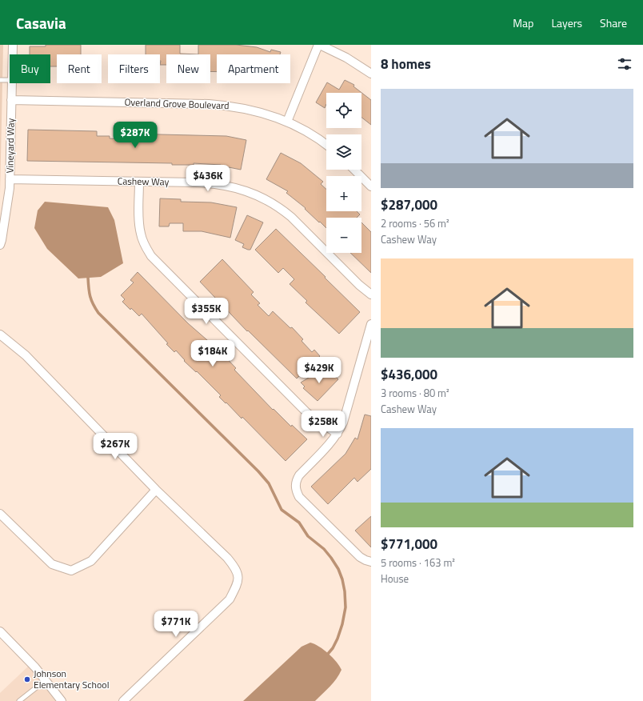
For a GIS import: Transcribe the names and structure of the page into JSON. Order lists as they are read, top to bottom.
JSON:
{
  "streets": {
    "street": ["Overland Grove Boulevard", "Vineyard Way", "Cashew Way"]
  },
  "crossings": [
    ["Overland Grove Boulevard", "Vineyard Way"],
    ["Vineyard Way", "Cashew Way"]
  ],
  "places": ["Johnson Elementary School"],
  "page": {
    "header": "Casavia",
    "nav": ["Map", "Layers", "Share"],
    "heading": "8 homes",
    "chip": [
      "Buy",
      "Rent",
      "Filters",
      "New",
      "Apartment"
    ],
    "list": [
      {
        "name": "$287,000",
        "note": "2 rooms · 56 m² · Cashew Way"
      },
      {
        "name": "$436,000",
        "note": "3 rooms · 80 m² · Cashew Way"
      },
      {
        "name": "$771,000",
        "note": "5 rooms · 163 m² · House"
      }
    ],
    "map_buttons": ["+", "−"],
    "price": [
      "$287K",
      "$436K",
      "$355K",
      "$184K",
      "$429K",
      "$258K",
      "$267K",
      "$771K"
    ]
  }
}
